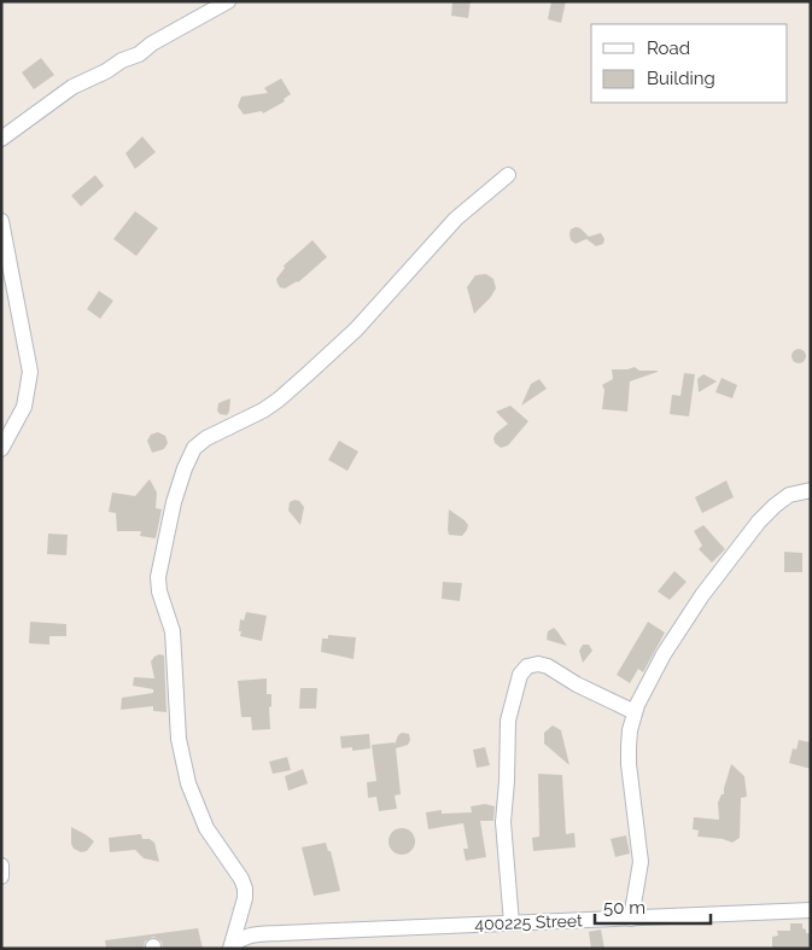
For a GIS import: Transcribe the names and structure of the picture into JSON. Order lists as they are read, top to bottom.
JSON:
{
  "streets": {
    "street": ["400225 Street"]
  },
  "legend": ["Road", "Building"],
  "scale_bar": "50 m"
}
